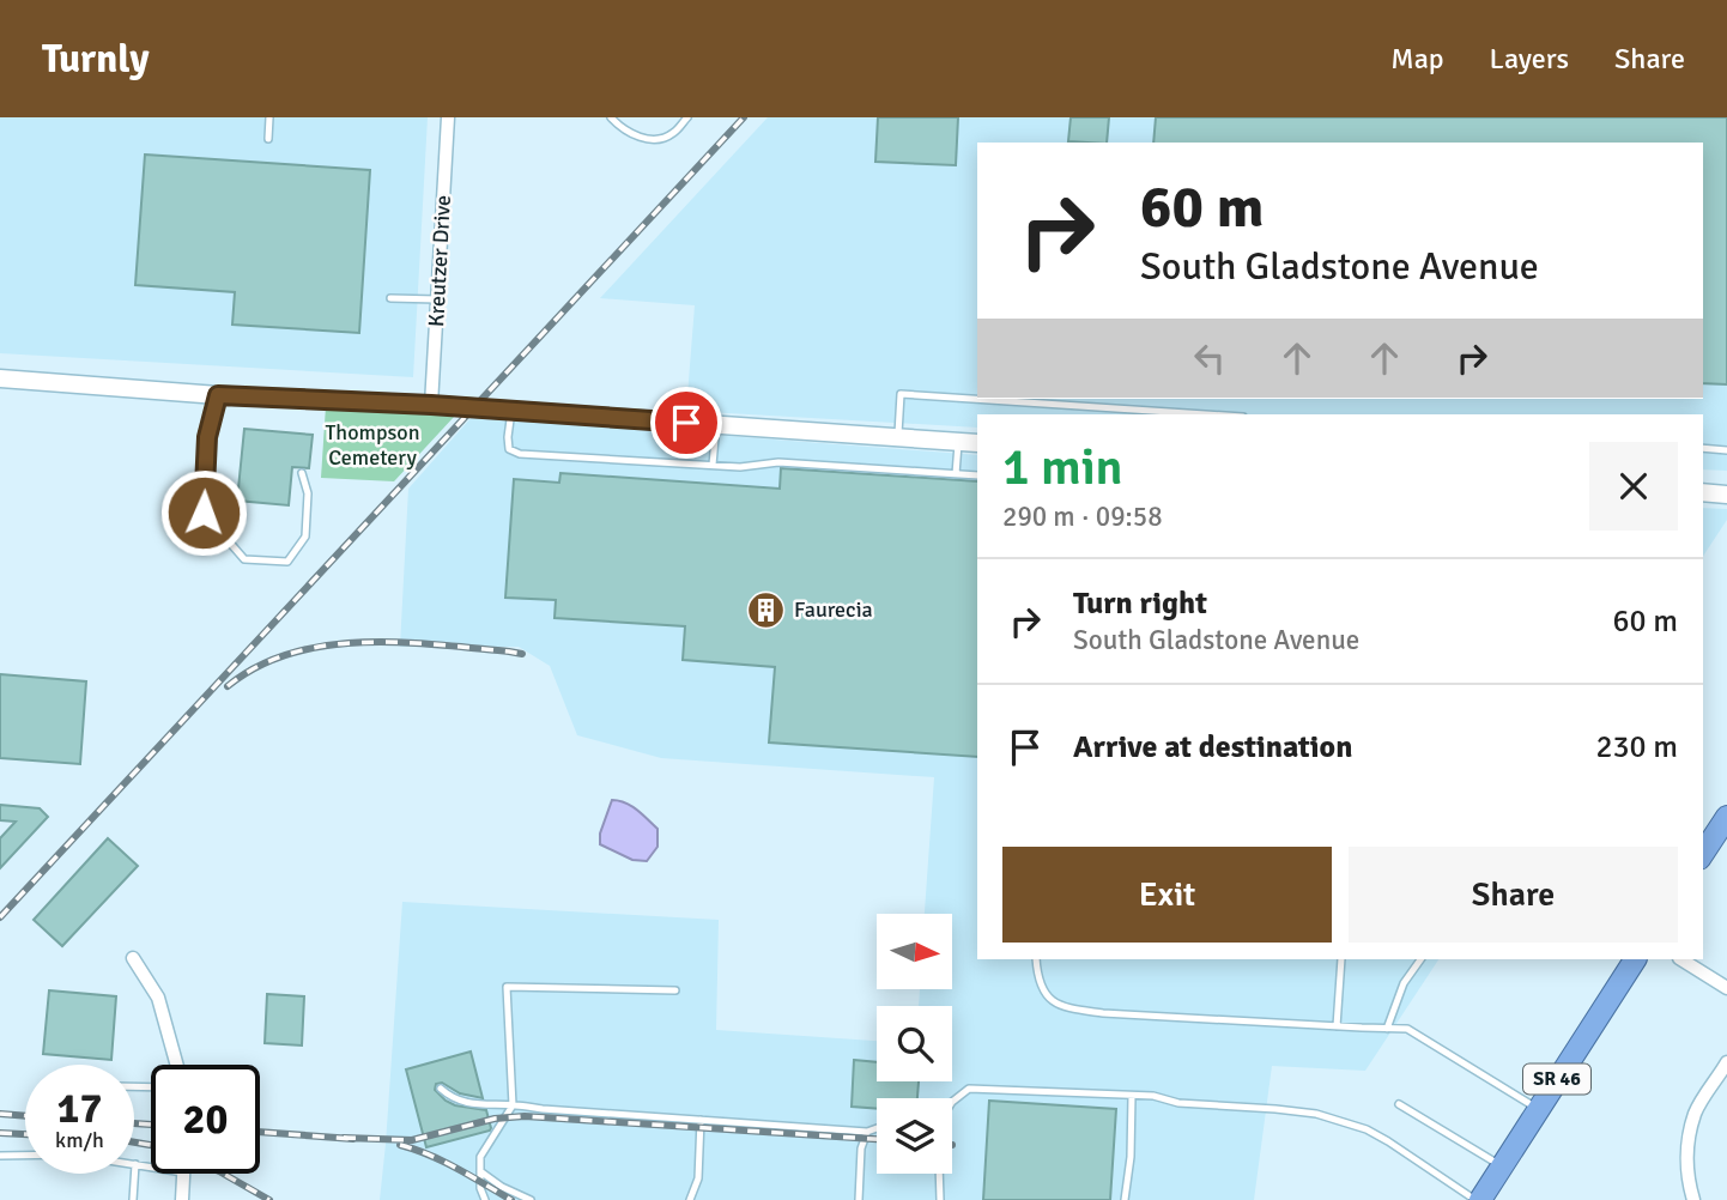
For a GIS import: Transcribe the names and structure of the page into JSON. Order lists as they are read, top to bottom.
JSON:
{
  "streets": {
    "highway": ["SR 46"],
    "street": ["Kreutzer Drive"]
  },
  "parks": ["Thompson Cemetery"],
  "places": {
    "building": ["Faurecia"]
  },
  "north": "right",
  "page": {
    "header": "Turnly",
    "nav": ["Map", "Layers", "Share"],
    "turn": ["60 m", "South Gladstone Avenue"],
    "heading": ["1 min", "290 m · 09:58"],
    "list": [
      {
        "name": "Turn right",
        "note": "South Gladstone Avenue",
        "value": "60 m"
      },
      {
        "name": "Arrive at destination",
        "value": "230 m"
      }
    ],
    "buttons": ["Exit", "Share"],
    "speed": "17 km/h",
    "limit": "20"
  }
}
